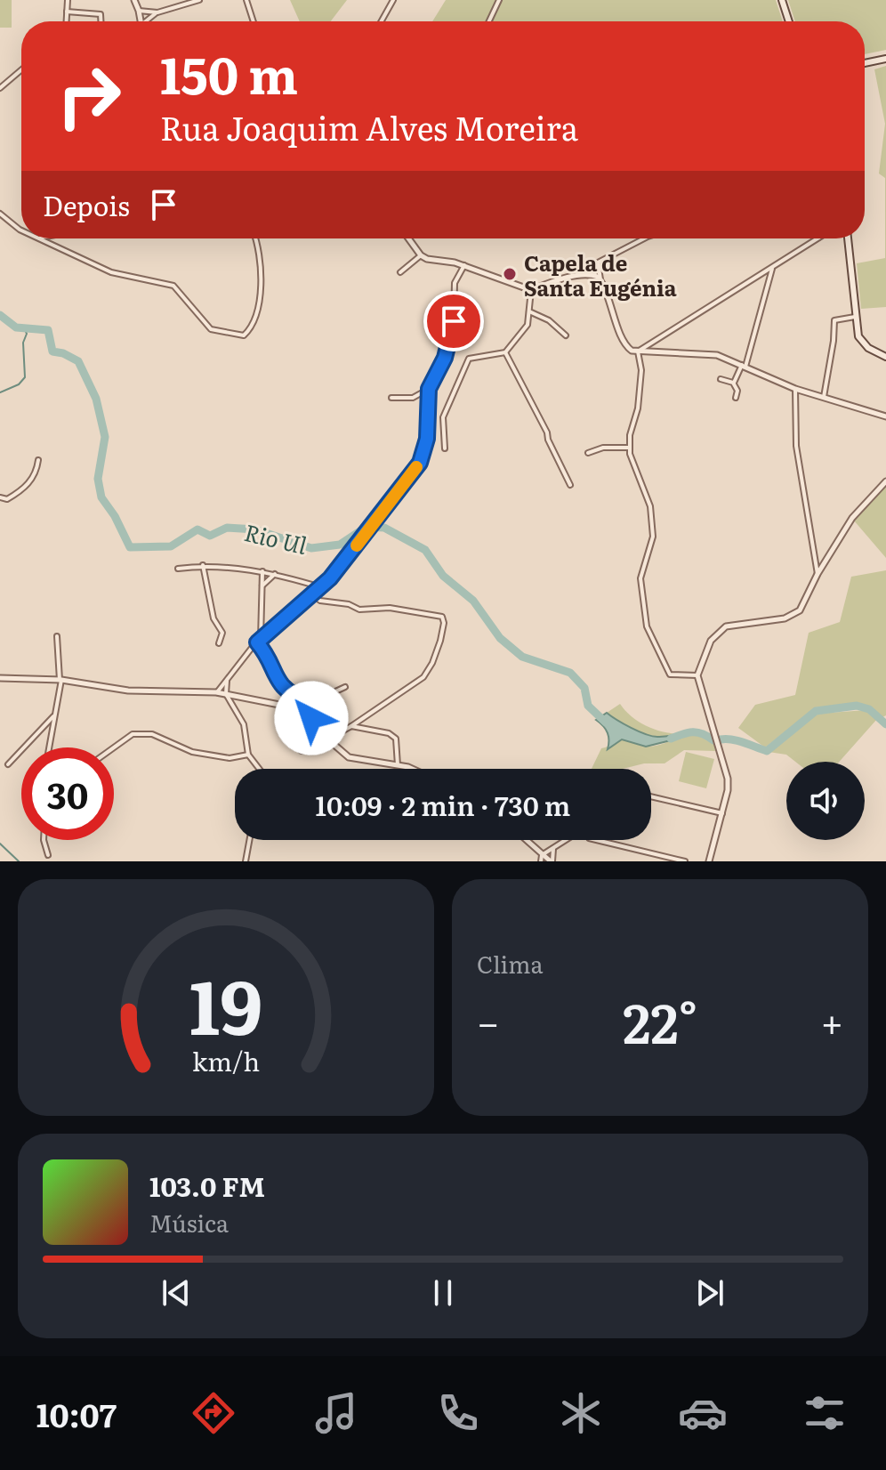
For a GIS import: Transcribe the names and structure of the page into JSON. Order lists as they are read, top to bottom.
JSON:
{
  "water": ["Rio Ul"],
  "places": ["Capela de Santa Eugénia"],
  "page": {
    "turn": ["150 m", "Rua Joaquim Alves Moreira"],
    "then": "Depois",
    "limit": "30",
    "trip": "10:09 · 2 min · 730 m",
    "tile": "Clima",
    "heat": ["−", "22°", "+"],
    "song": ["103.0 FM", "Música"],
    "tabs": "10:07",
    "gauge": ["19", "km/h"]
  }
}
